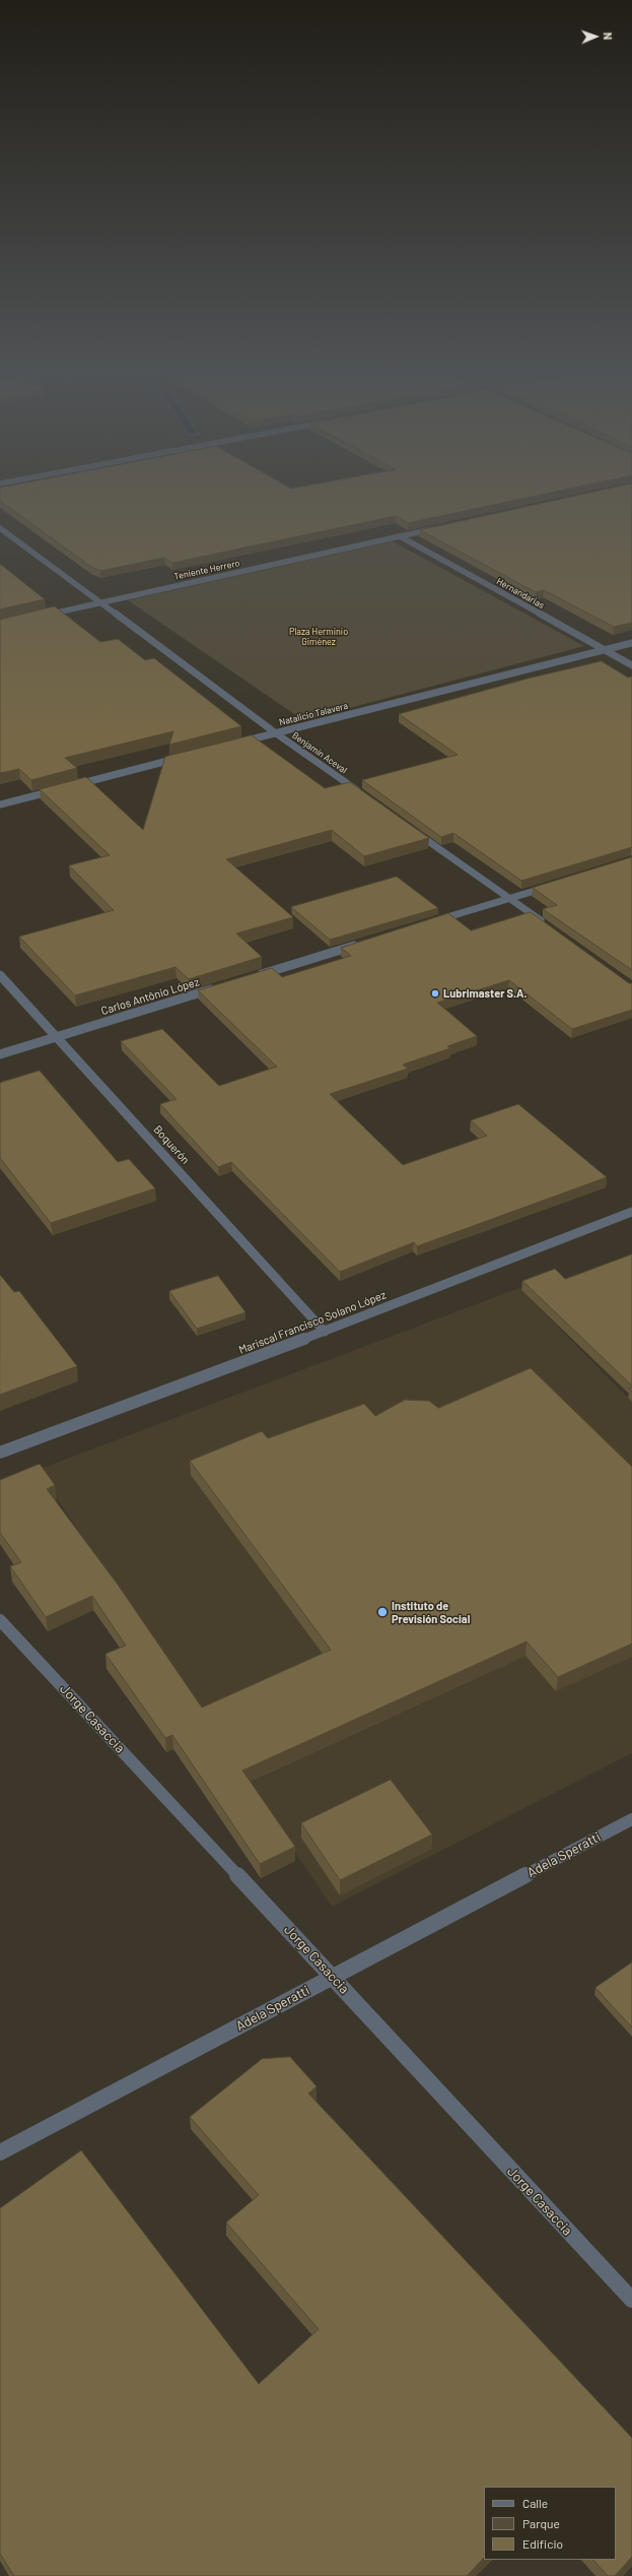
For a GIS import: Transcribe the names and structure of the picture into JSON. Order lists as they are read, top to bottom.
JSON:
{
  "streets": {
    "street": [
      "Teniente Herrero",
      "Hernandarias",
      "Natalicio Talavera",
      "Benjamín Aceval",
      "Carlos Antônio López",
      "Boquerón",
      "Mariscal Francisco Solano López",
      "Jorge Casaccia",
      "Adela Speratti"
    ]
  },
  "crossings": [
    ["Teniente Herrero", "Hernandarias"],
    ["Teniente Herrero", "Benjamín Aceval"],
    ["Hernandarias", "Natalicio Talavera"],
    ["Natalicio Talavera", "Benjamín Aceval"],
    ["Carlos Antônio López", "Boquerón"],
    ["Boquerón", "Mariscal Francisco Solano López"],
    ["Jorge Casaccia", "Adela Speratti"]
  ],
  "parks": ["Plaza Herminio Giménez"],
  "places": ["Lubrimaster S.A.", "Instituto de Previsión Social"],
  "legend": ["Calle", "Parque", "Edificio"],
  "north": "right"
}
